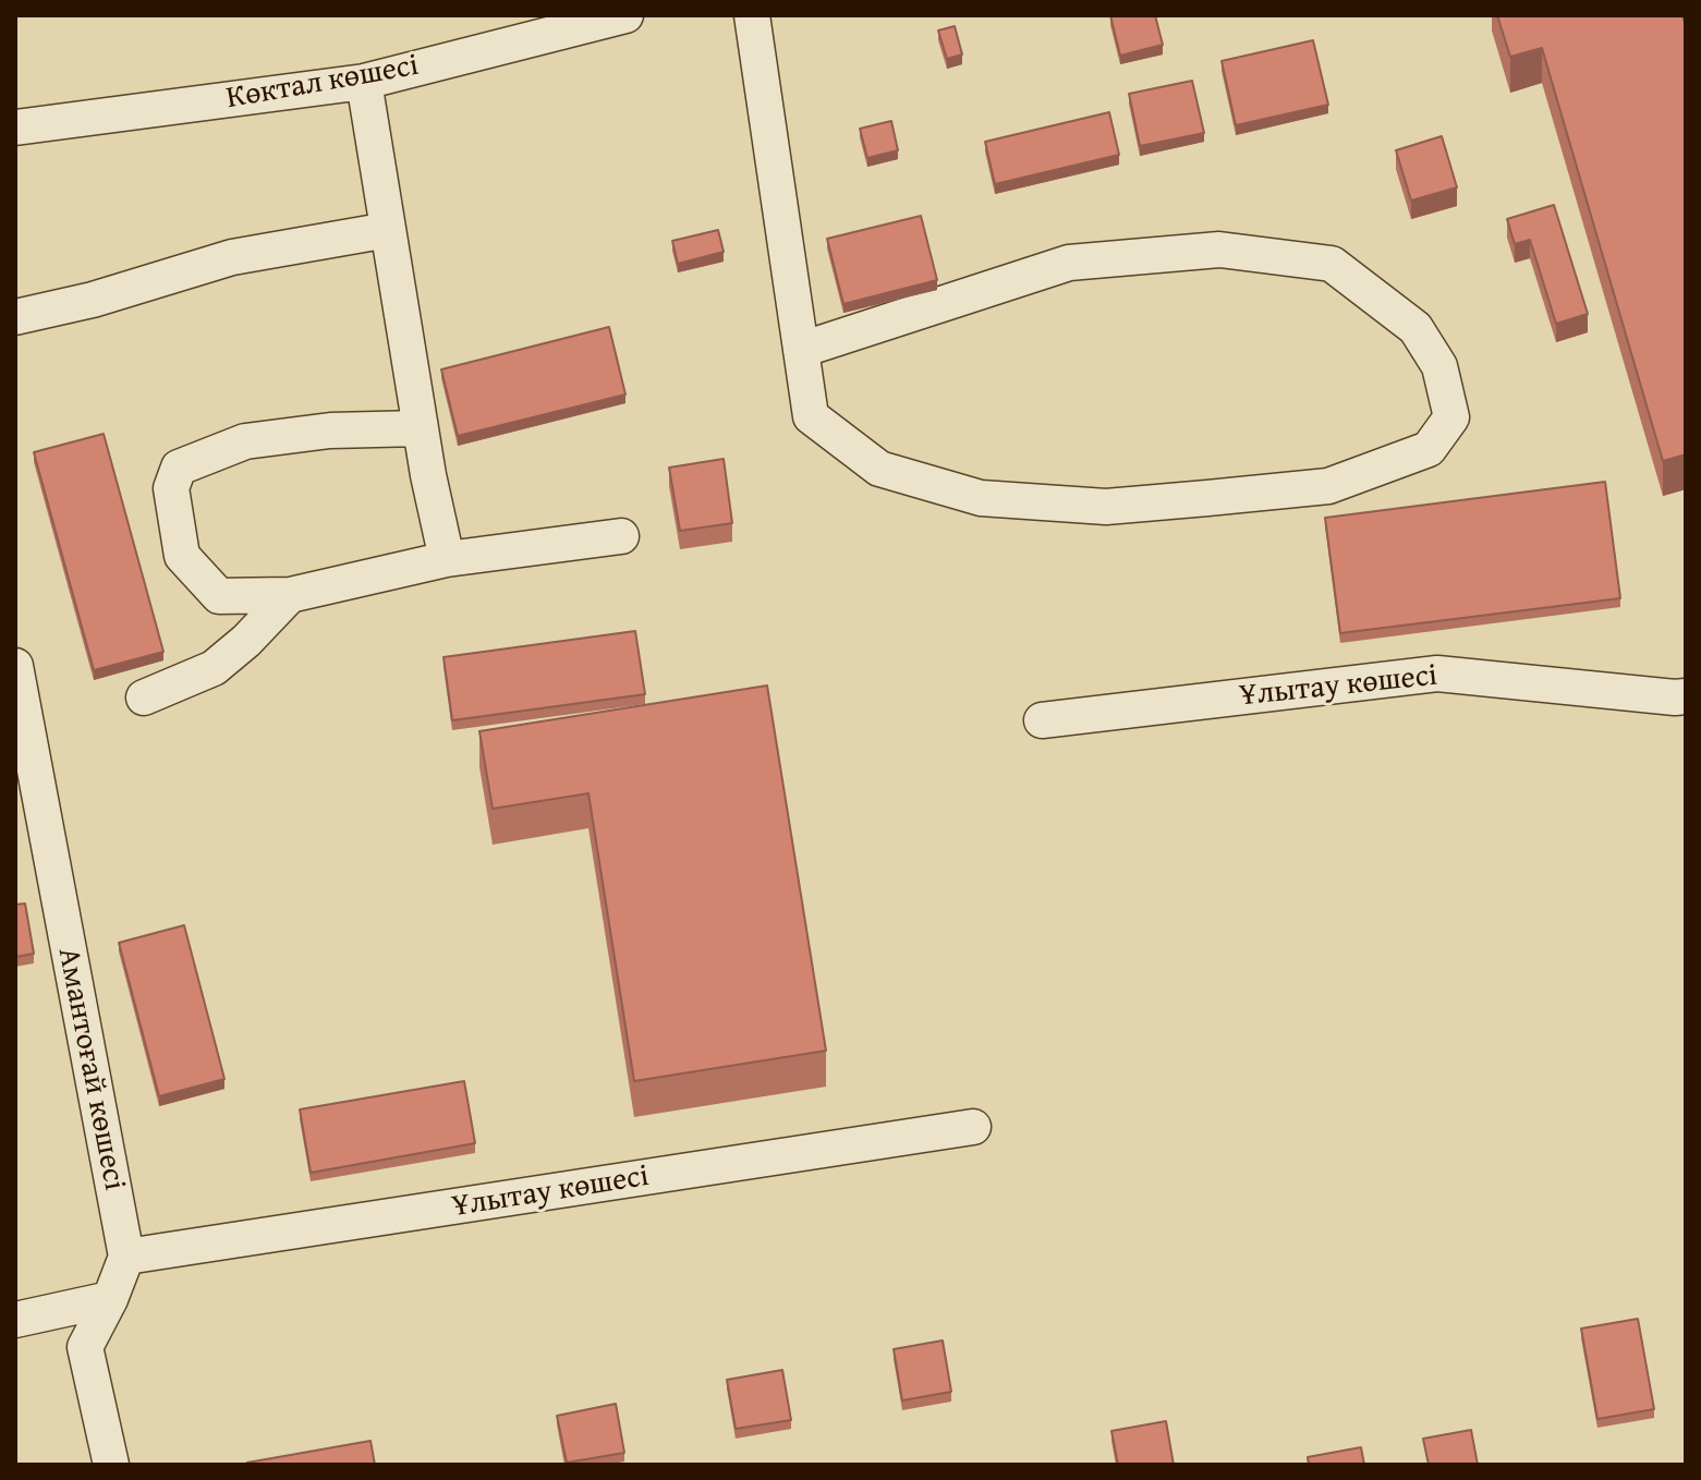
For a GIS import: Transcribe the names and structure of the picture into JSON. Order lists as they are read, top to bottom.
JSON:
{
  "streets": {
    "street": ["Көктал көшесі", "Ұлытау көшесі", "Амантоғай көшесі"]
  },
  "crossings": [
    ["Ұлытау көшесі", "Амантоғай көшесі"]
  ]
}
